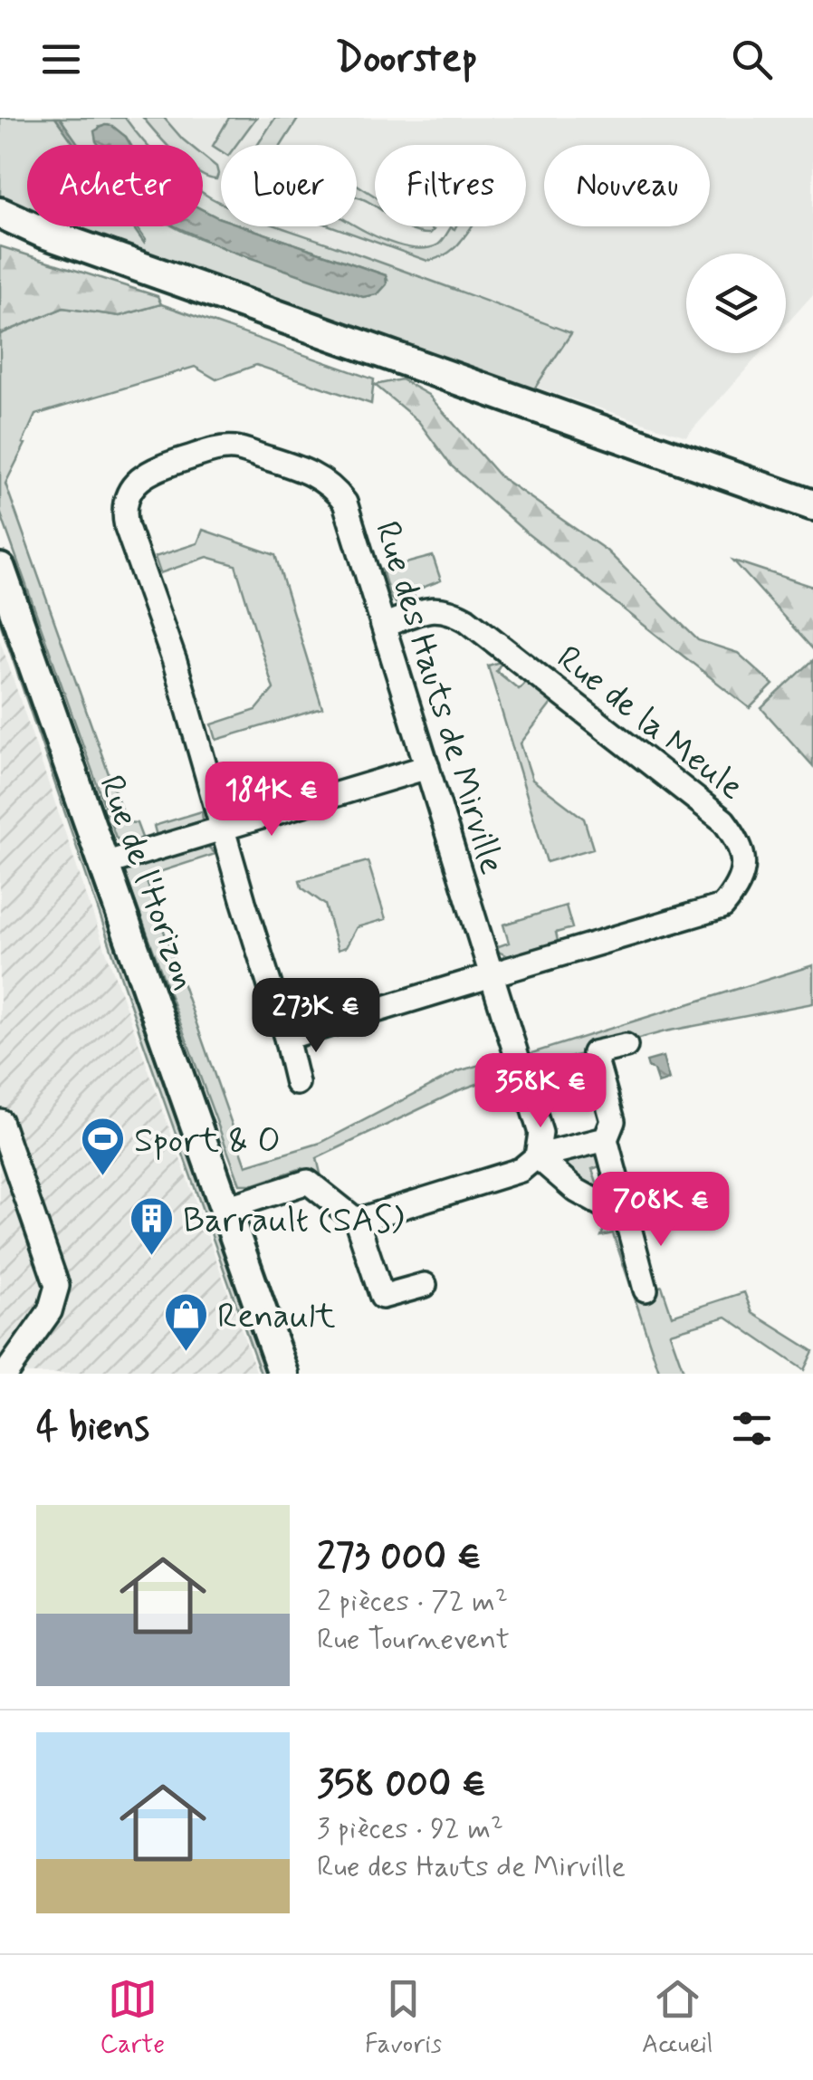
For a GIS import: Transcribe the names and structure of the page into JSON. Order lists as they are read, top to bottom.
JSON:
{
  "streets": {
    "main road": ["Rue de l'Horizon"],
    "street": ["Rue des Hauts de Mirville", "Rue de la Meule"]
  },
  "crossings": [
    ["Rue des Hauts de Mirville", "Rue de la Meule"]
  ],
  "places": {
    "sports": ["Sport & O"],
    "building": ["Barrault (SAS)"],
    "shop": ["Renault"]
  },
  "page": {
    "header": "Doorstep",
    "chip": [
      "Acheter",
      "Louer",
      "Filtres",
      "Nouveau"
    ],
    "price": [
      "184K €",
      "273K €",
      "358K €",
      "708K €"
    ],
    "heading": "4 biens",
    "list": [
      {
        "name": "273 000 €",
        "note": "2 pièces · 72 m² · Rue Tournevent"
      },
      {
        "name": "358 000 €",
        "note": "3 pièces · 92 m² · Rue des Hauts de Mirville"
      }
    ],
    "tabs": ["Carte", "Favoris", "Accueil"]
  }
}
